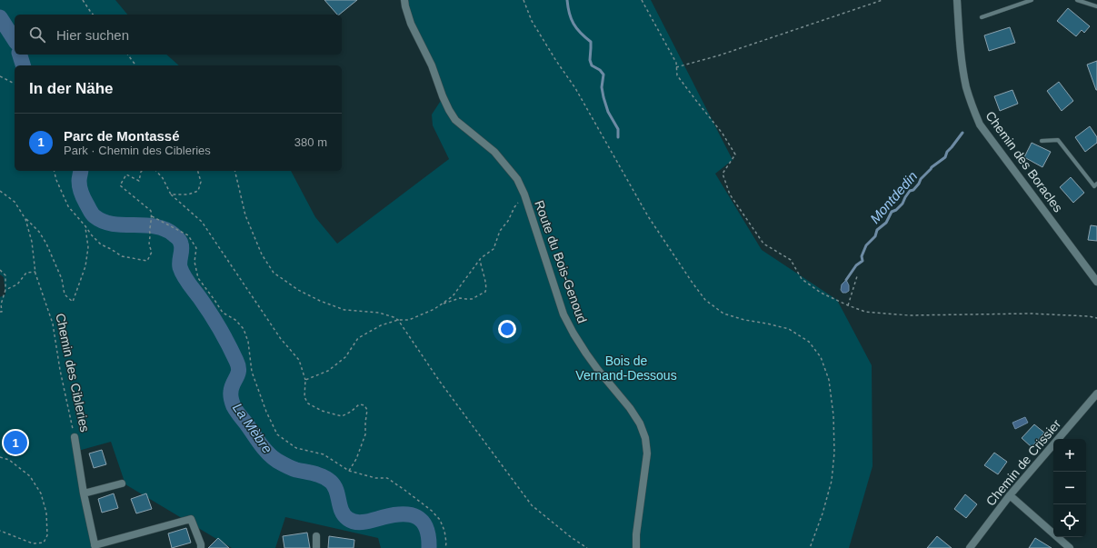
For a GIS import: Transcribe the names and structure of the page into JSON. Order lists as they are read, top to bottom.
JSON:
{
  "streets": {
    "street": [
      "Chemin des Boracles",
      "Route du Bois-Genoud",
      "Chemin des Cibleries",
      "Chemin de Crissier"
    ]
  },
  "water": ["Montdedin", "La Mèbre"],
  "parks": ["Bois de Vernand-Dessous"],
  "page": {
    "search": "Hier suchen",
    "heading": "In der Nähe",
    "list": [
      {
        "mark": "1",
        "name": "Parc de Montassé",
        "note": "Park · Chemin des Cibleries",
        "value": "380 m"
      }
    ],
    "pins": "1",
    "map_buttons": ["+", "−"]
  }
}
